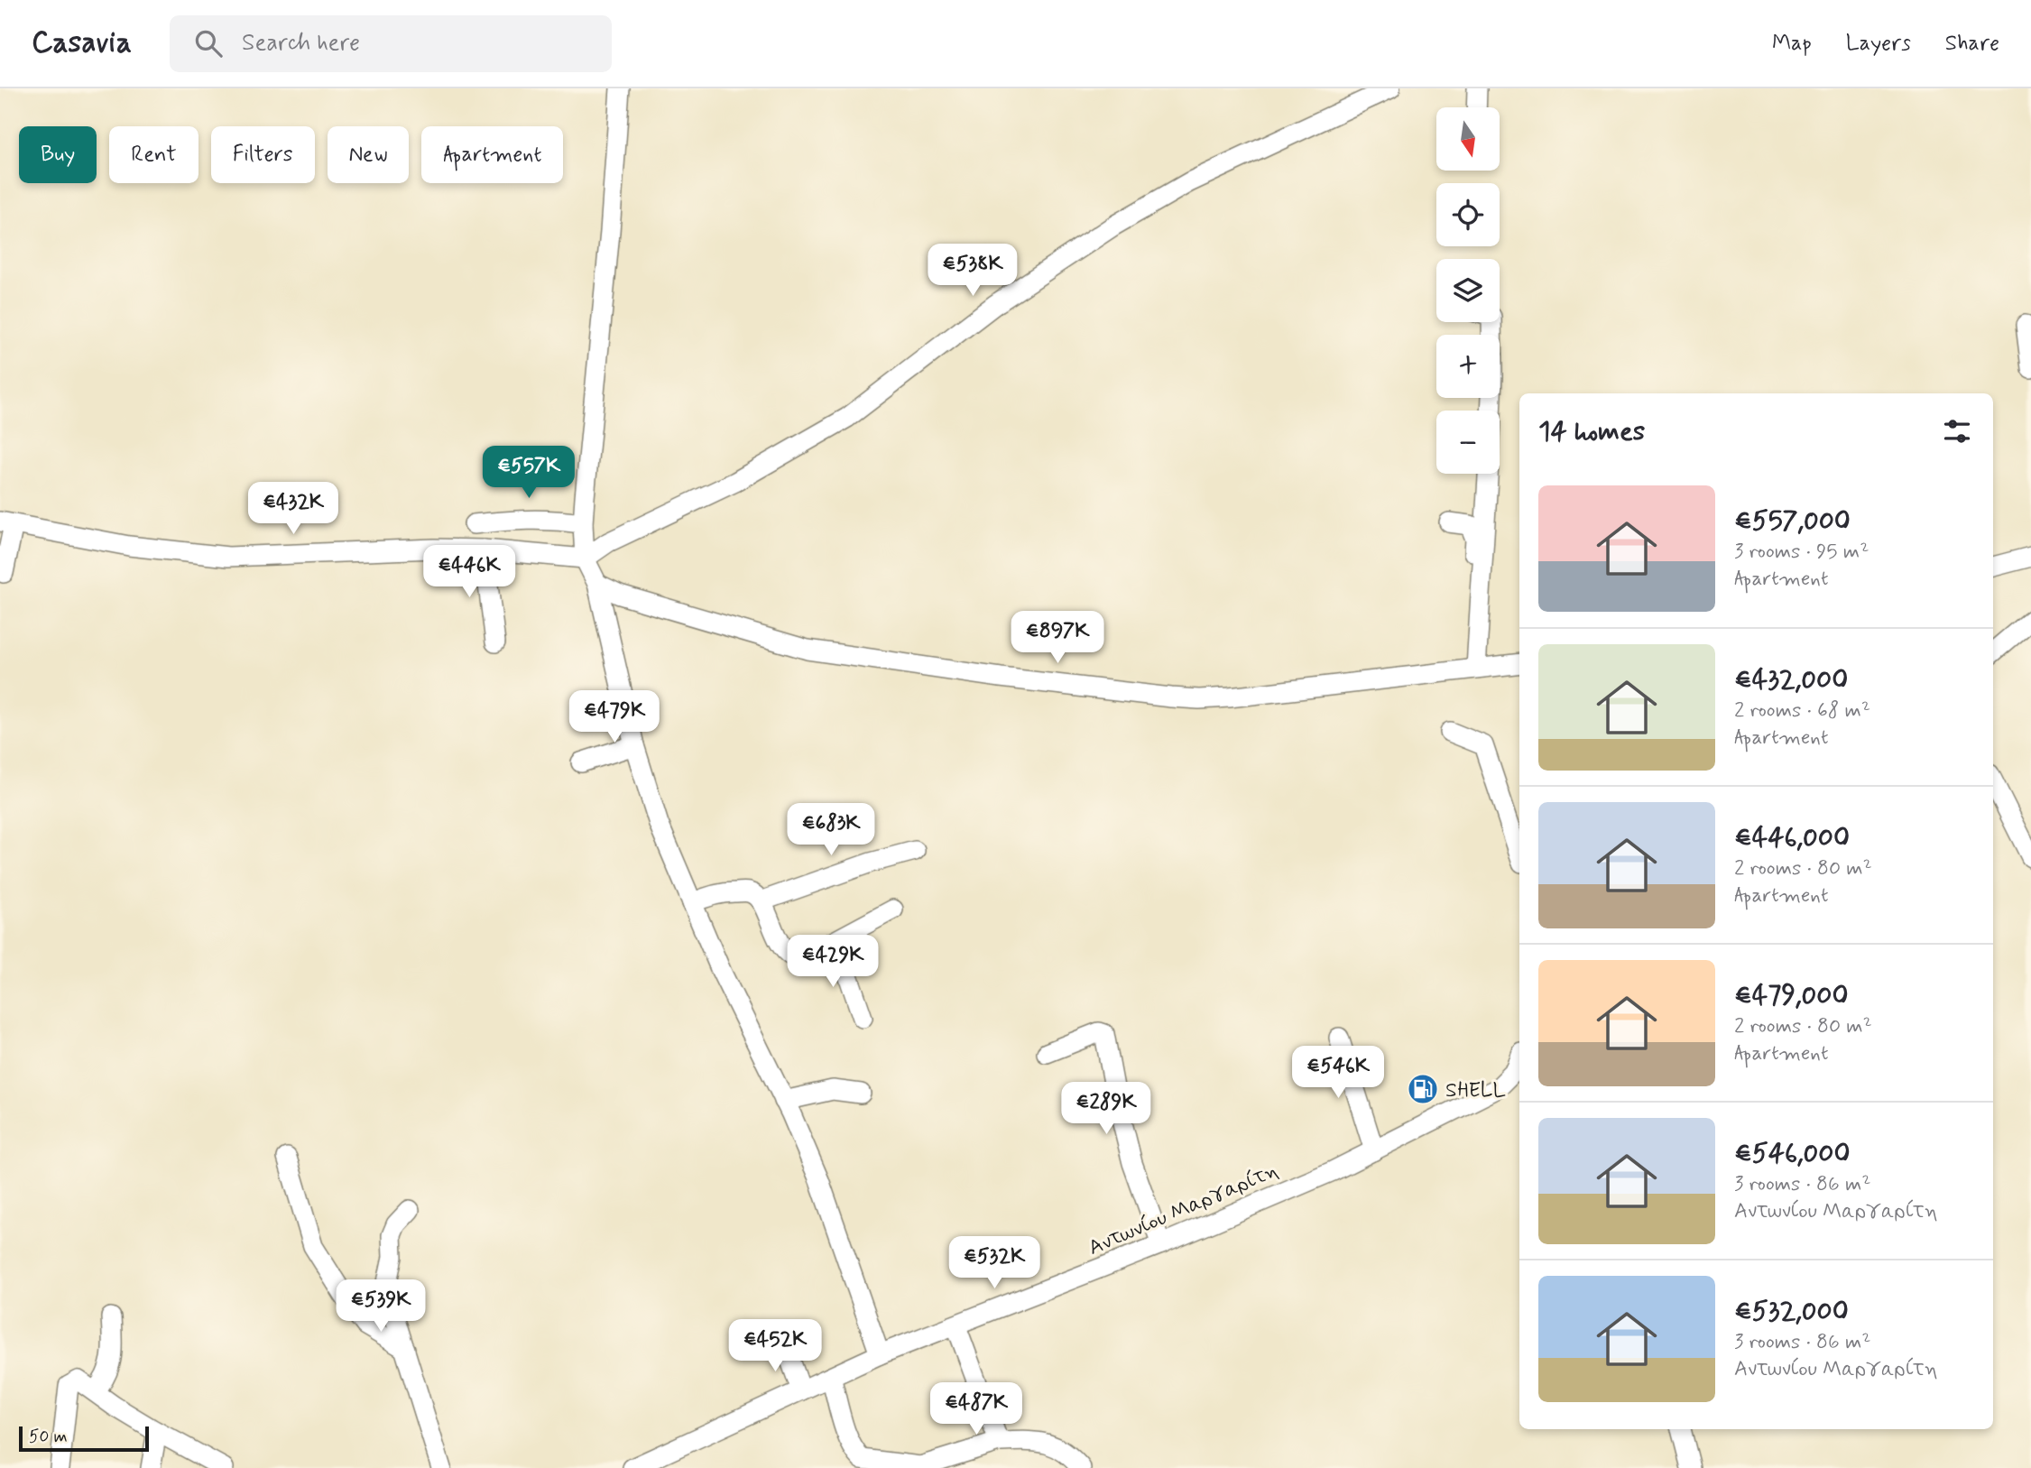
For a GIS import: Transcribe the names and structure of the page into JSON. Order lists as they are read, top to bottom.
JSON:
{
  "streets": {
    "street": ["Αντωνίου Μαργαρίτη"]
  },
  "places": {
    "fuel station": ["SHELL"]
  },
  "scale_bar": "50 m",
  "north": "bottom",
  "page": {
    "header": "Casavia",
    "search": "Search here",
    "nav": ["Map", "Layers", "Share"],
    "map_buttons": ["+", "−"],
    "chip": [
      "Buy",
      "Rent",
      "Filters",
      "New",
      "Apartment"
    ],
    "price": [
      "€538K",
      "€557K",
      "€432K",
      "€446K",
      "€897K",
      "€479K",
      "€683K",
      "€429K",
      "€546K",
      "€289K",
      "€532K",
      "€539K",
      "€452K",
      "€487K"
    ],
    "heading": "14 homes",
    "list": [
      {
        "name": "€557,000",
        "note": "3 rooms · 95 m² · Apartment"
      },
      {
        "name": "€432,000",
        "note": "2 rooms · 68 m² · Apartment"
      },
      {
        "name": "€446,000",
        "note": "2 rooms · 80 m² · Apartment"
      },
      {
        "name": "€479,000",
        "note": "2 rooms · 80 m² · Apartment"
      },
      {
        "name": "€546,000",
        "note": "3 rooms · 86 m² · Αντωνίου Μαργαρίτη"
      },
      {
        "name": "€532,000",
        "note": "3 rooms · 86 m² · Αντωνίου Μαργαρίτη"
      }
    ],
    "scale": "50 m"
  }
}
